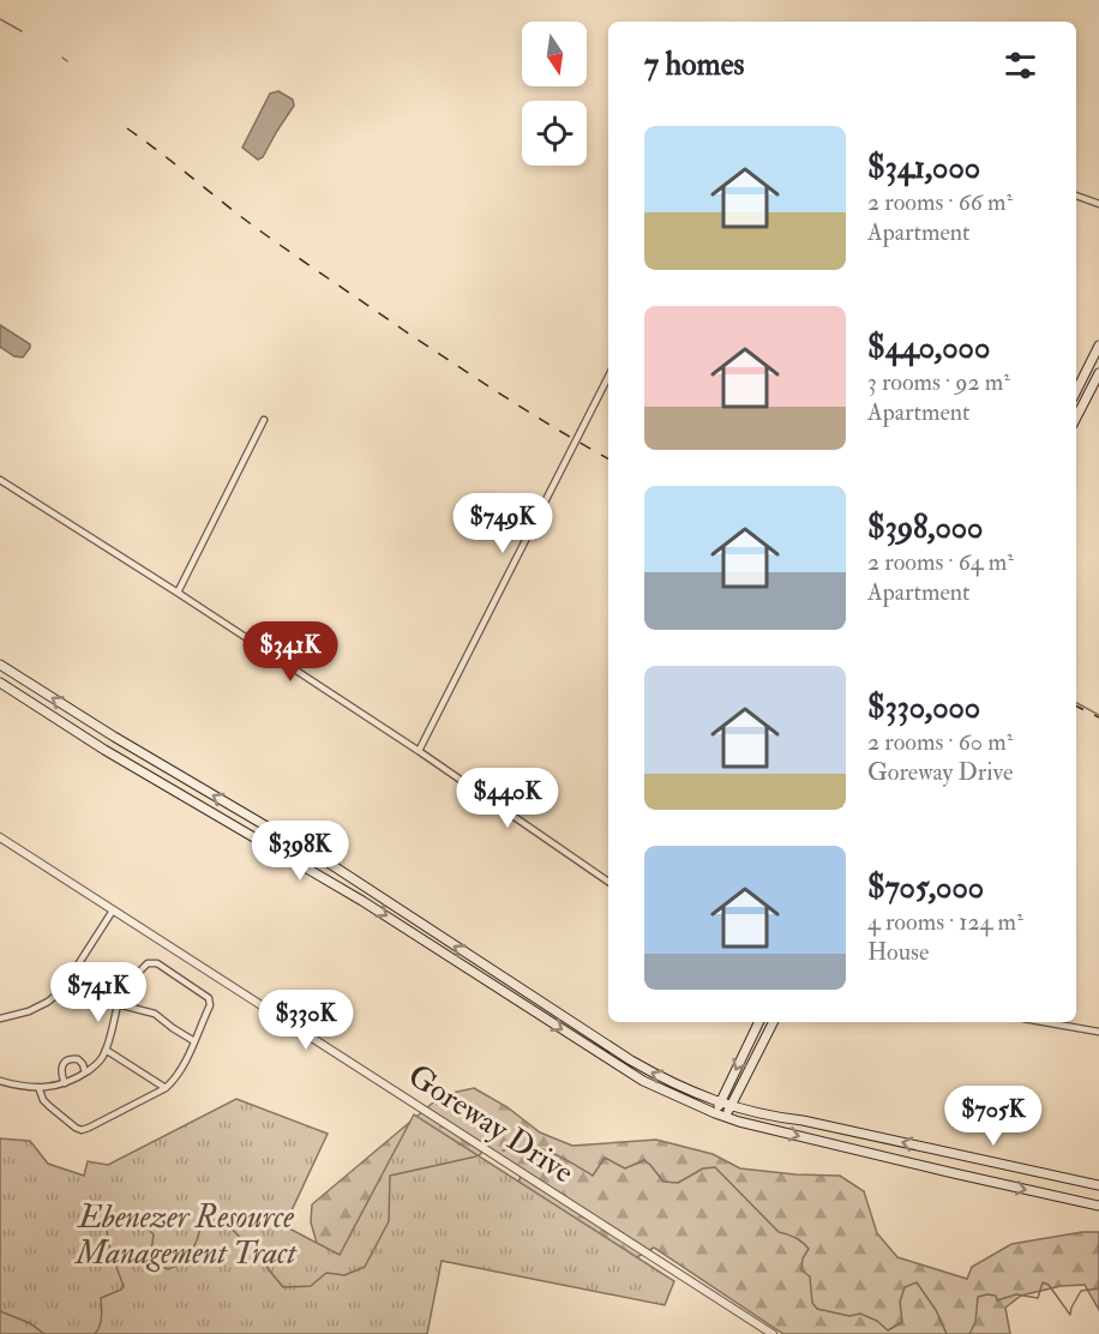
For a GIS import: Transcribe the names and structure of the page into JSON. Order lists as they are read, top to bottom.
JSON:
{
  "streets": {
    "street": ["Goreway Drive"]
  },
  "parks": ["Ebenezer Resource Management Tract"],
  "north": "bottom",
  "page": {
    "heading": "7 homes",
    "list": [
      {
        "name": "$341,000",
        "note": "2 rooms · 66 m² · Apartment"
      },
      {
        "name": "$440,000",
        "note": "3 rooms · 92 m² · Apartment"
      },
      {
        "name": "$398,000",
        "note": "2 rooms · 64 m² · Apartment"
      },
      {
        "name": "$330,000",
        "note": "2 rooms · 60 m² · Goreway Drive"
      },
      {
        "name": "$705,000",
        "note": "4 rooms · 124 m² · House"
      }
    ],
    "price": [
      "$749K",
      "$341K",
      "$440K",
      "$398K",
      "$741K",
      "$330K",
      "$705K"
    ]
  }
}
